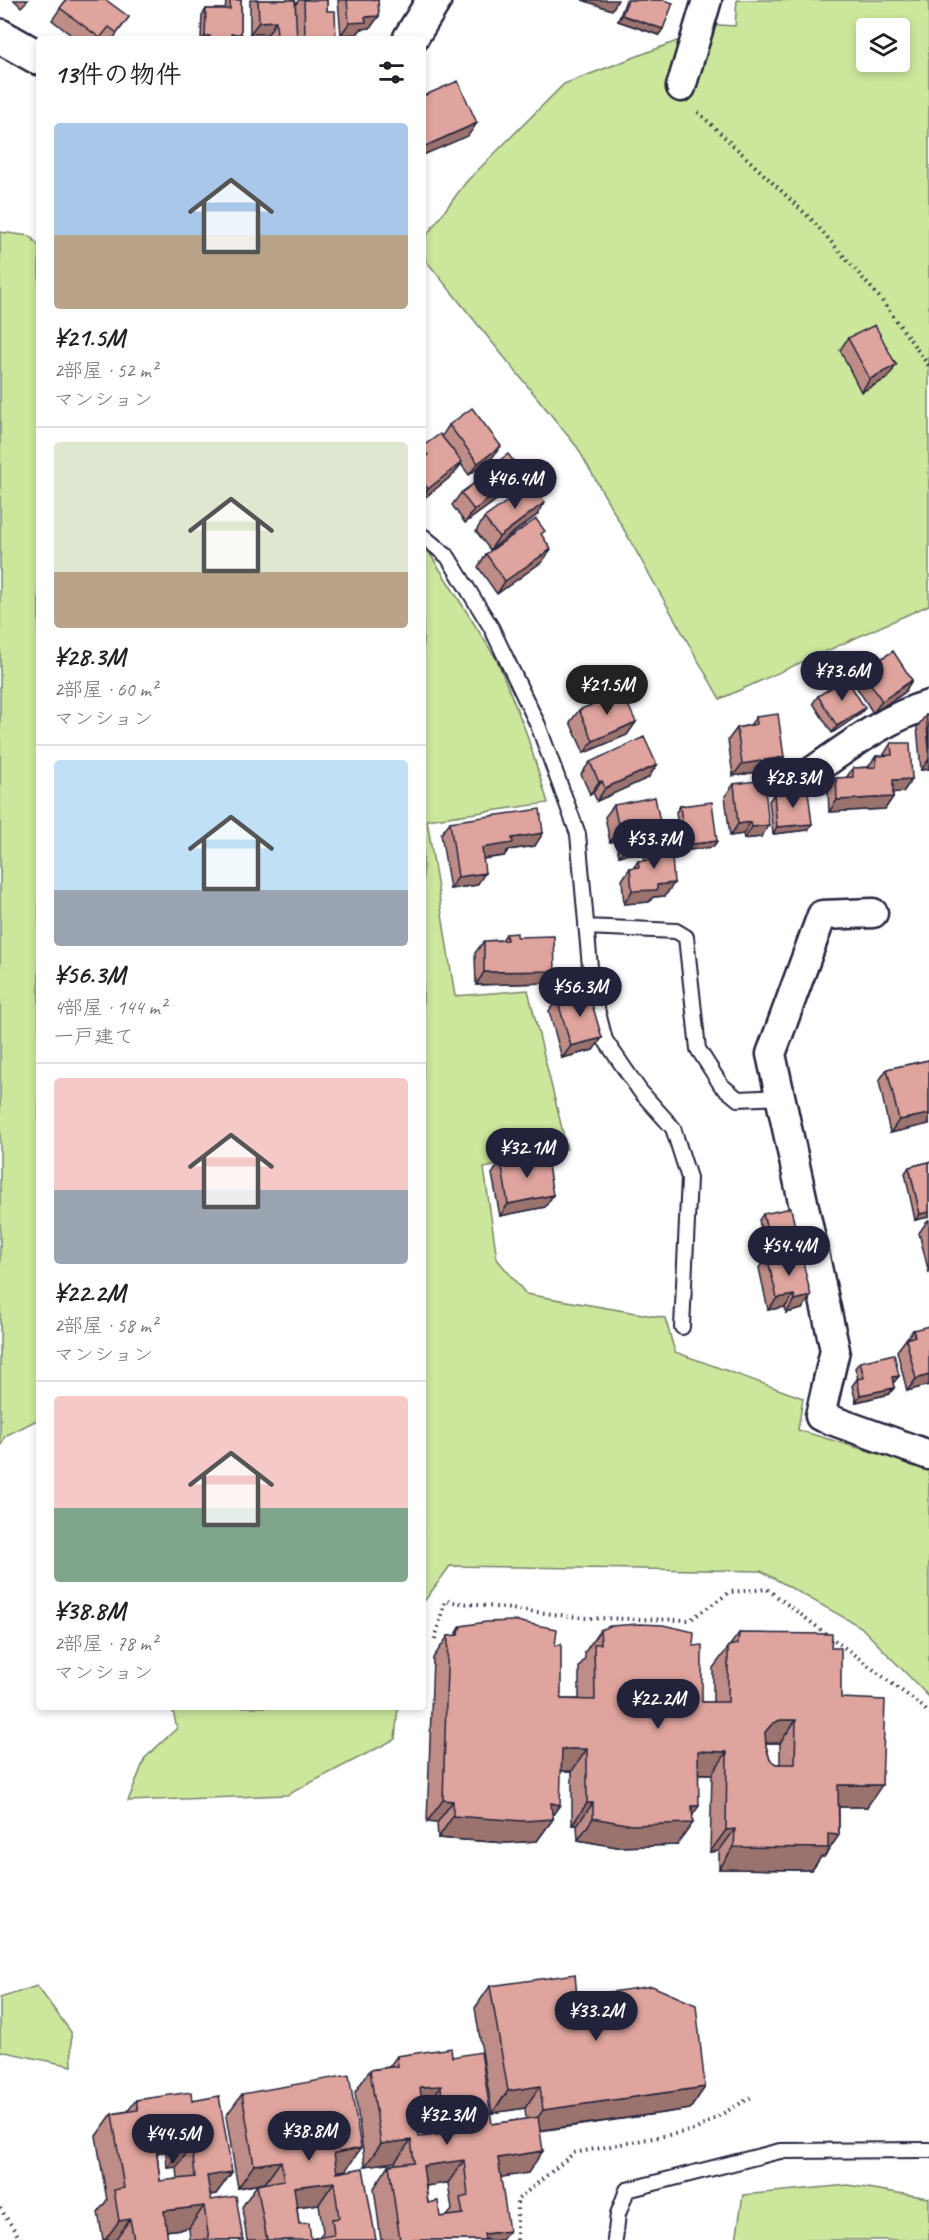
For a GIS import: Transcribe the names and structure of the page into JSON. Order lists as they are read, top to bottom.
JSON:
{
  "page": {
    "heading": "13件の物件",
    "list": [
      {
        "name": "¥21.5M",
        "note": "2部屋 · 52 m² · マンション"
      },
      {
        "name": "¥28.3M",
        "note": "2部屋 · 60 m² · マンション"
      },
      {
        "name": "¥56.3M",
        "note": "4部屋 · 144 m² · 一戸建て"
      },
      {
        "name": "¥22.2M",
        "note": "2部屋 · 58 m² · マンション"
      },
      {
        "name": "¥38.8M",
        "note": "2部屋 · 78 m² · マンション"
      }
    ],
    "price": [
      "¥46.4M",
      "¥73.6M",
      "¥21.5M",
      "¥28.3M",
      "¥53.7M",
      "¥56.3M",
      "¥32.1M",
      "¥54.4M",
      "¥22.2M",
      "¥33.2M",
      "¥32.3M",
      "¥38.8M",
      "¥44.5M"
    ]
  }
}
